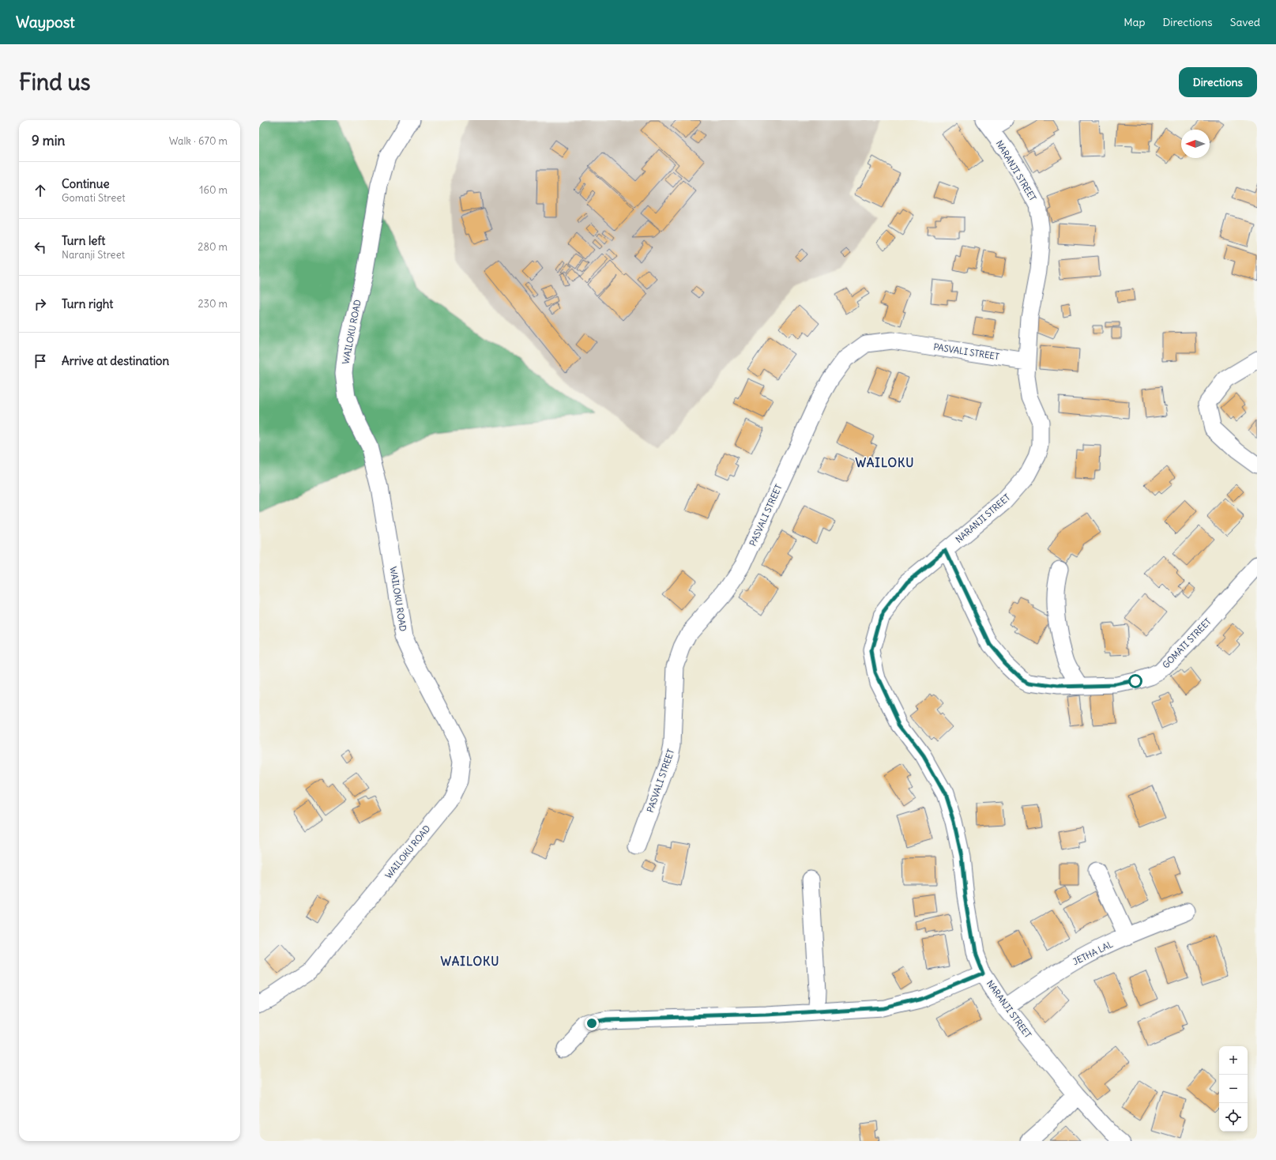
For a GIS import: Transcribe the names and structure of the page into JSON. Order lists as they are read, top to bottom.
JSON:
{
  "streets": {
    "street": [
      "NARANJI STREET",
      "WAILOKU ROAD",
      "PASVALI STREET",
      "GOMATI STREET",
      "JETHA LAL"
    ]
  },
  "crossings": [
    ["NARANJI STREET", "PASVALI STREET"],
    ["NARANJI STREET", "GOMATI STREET"],
    ["NARANJI STREET", "JETHA LAL"]
  ],
  "districts": ["WAILOKU", "WAILOKU"],
  "north": "left",
  "page": {
    "header": "Waypost",
    "nav": ["Map", "Directions", "Saved"],
    "buttons": "Directions",
    "title": "Find us",
    "heading": ["9 min", "Walk · 670 m"],
    "list": [
      ["Continue", "Gomati Street", "160 m"],
      ["Turn left", "Naranji Street", "280 m"],
      ["Turn right", "230 m"],
      "Arrive at destination"
    ],
    "map_buttons": ["+", "−"]
  }
}
